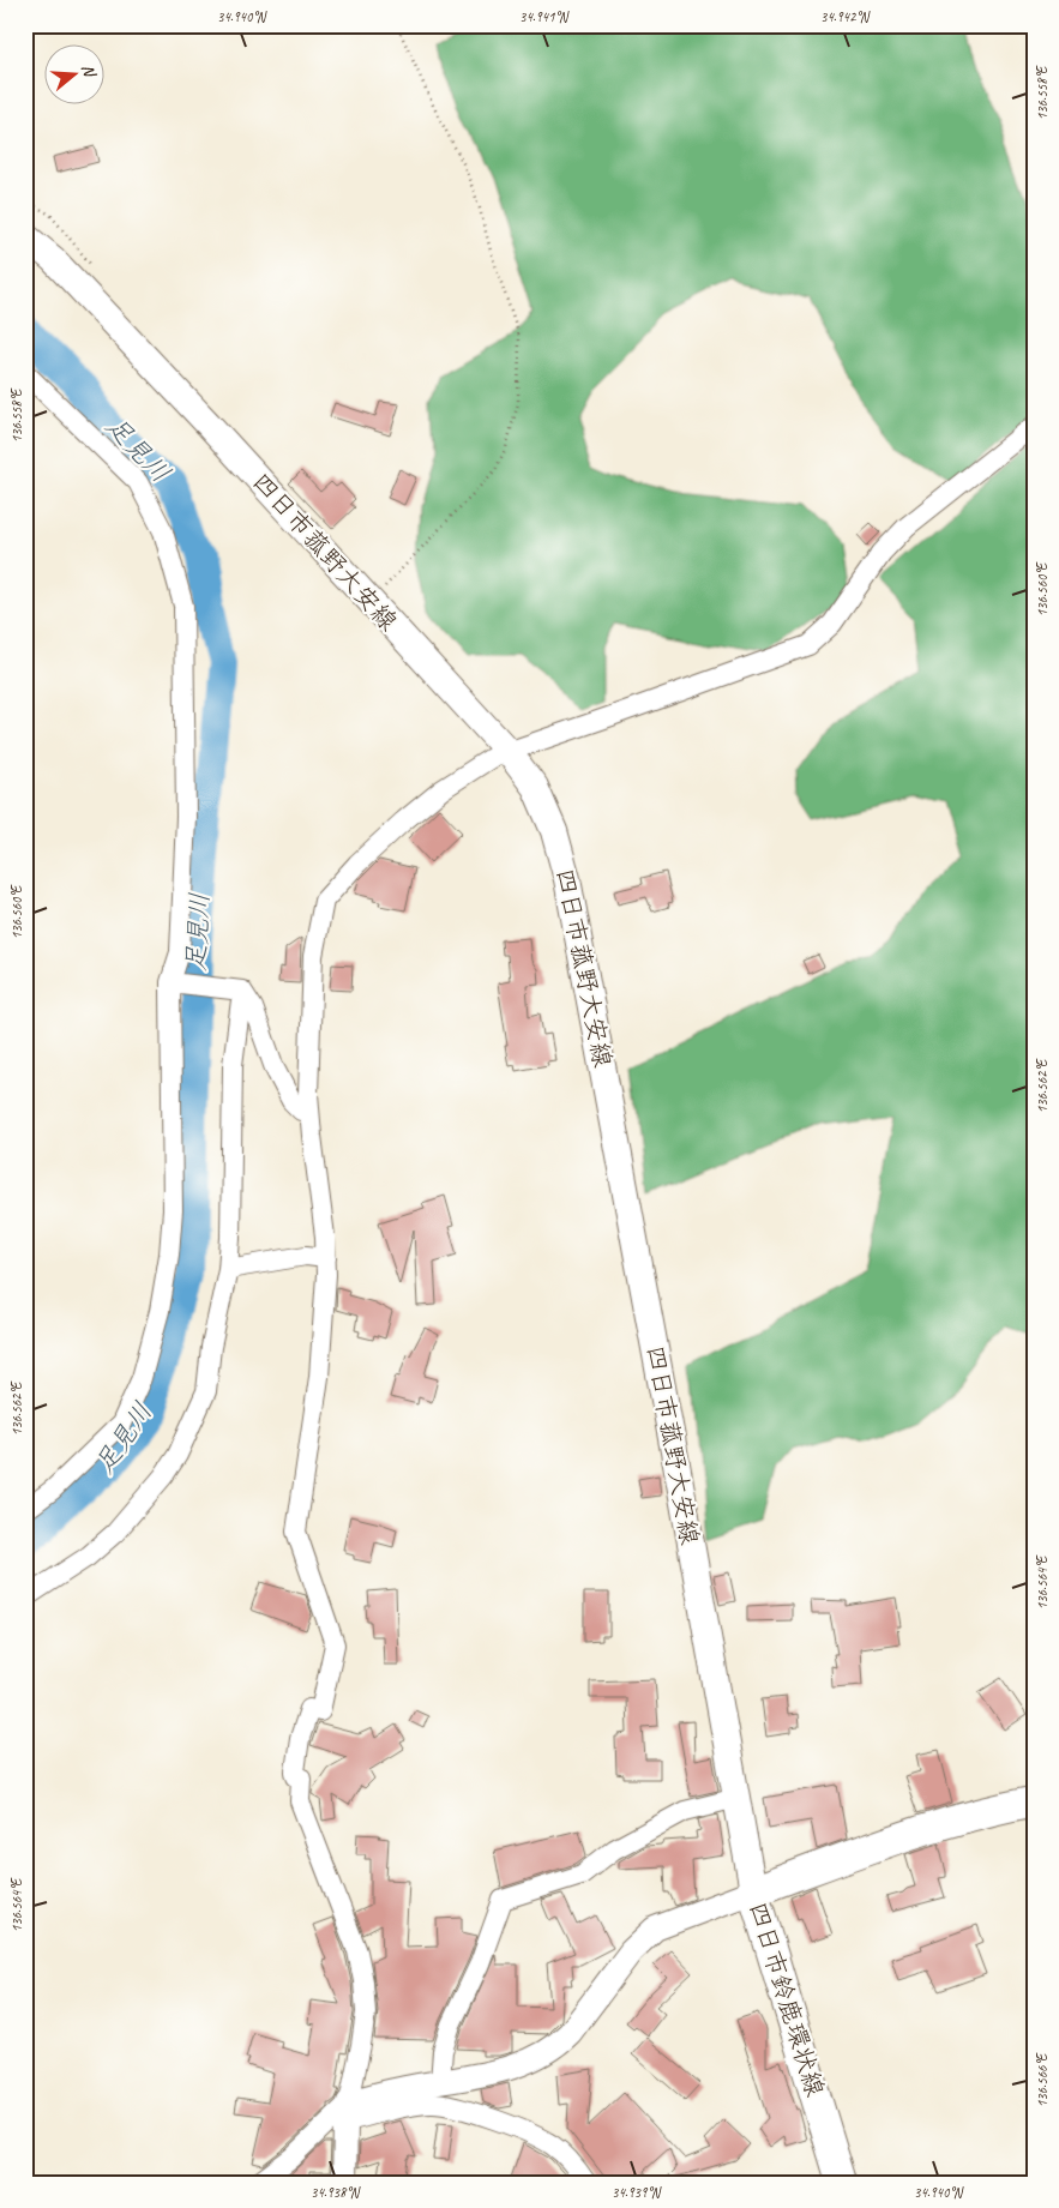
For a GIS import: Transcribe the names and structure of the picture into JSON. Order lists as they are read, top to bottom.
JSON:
{
  "streets": {
    "main road": ["四日市菰野大安線", "四日市鈴鹿環状線"]
  },
  "crossings": [
    ["四日市菰野大安線", "四日市鈴鹿環状線"]
  ],
  "water": ["足見川"],
  "north": "right",
  "coordinates": [
    "34.940°N",
    "34.941°N",
    "34.942°N",
    "136.558°E",
    "136.560°E",
    "136.562°E",
    "136.564°E",
    "136.566°E",
    "34.938°N",
    "34.939°N"
  ]
}
